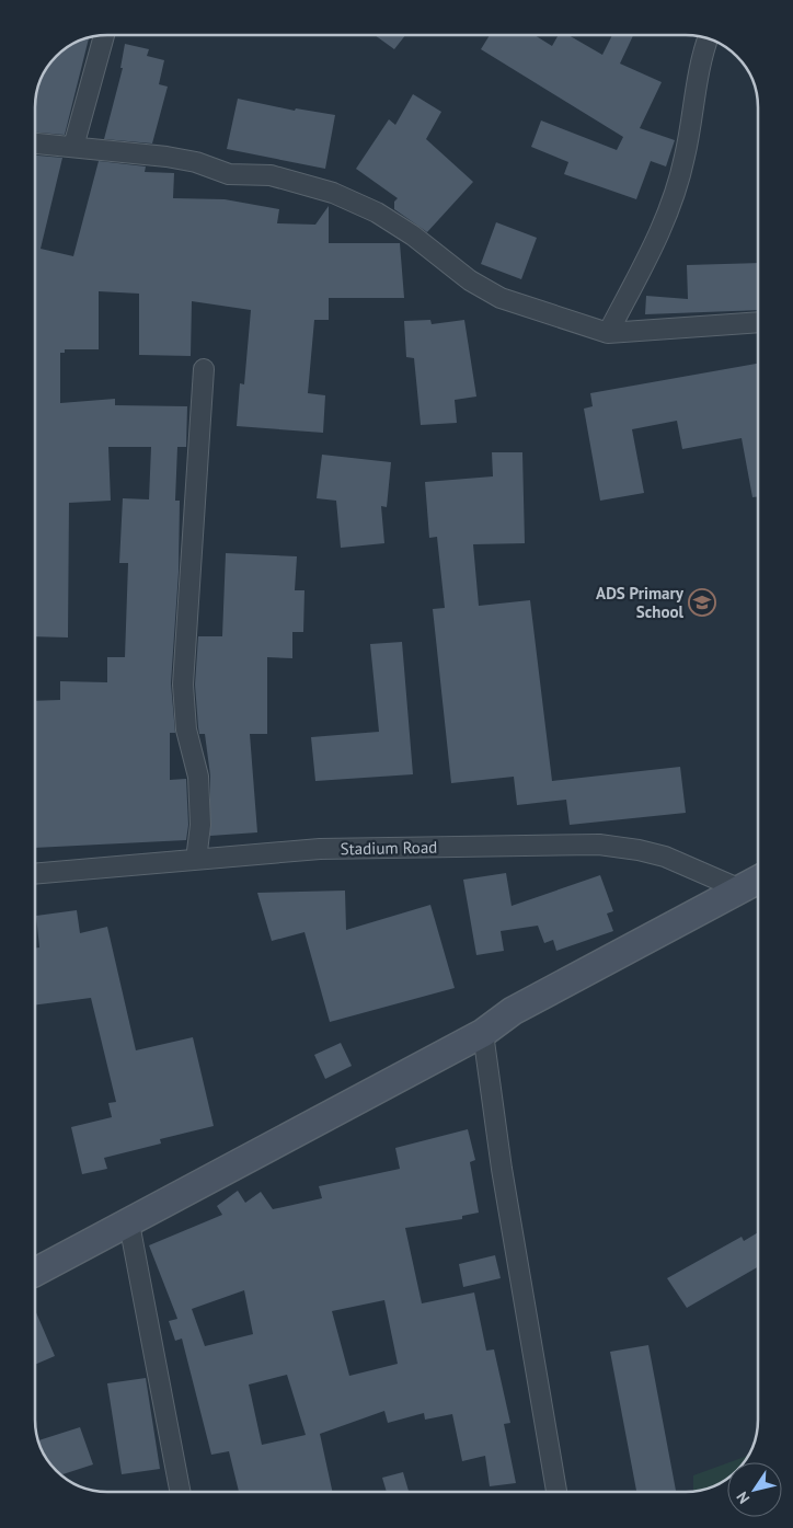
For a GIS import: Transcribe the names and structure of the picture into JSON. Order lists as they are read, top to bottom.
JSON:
{
  "streets": {
    "street": ["Stadium Road"]
  },
  "places": {
    "school or university": ["ADS Primary School"]
  },
  "north": "bottom left"
}
